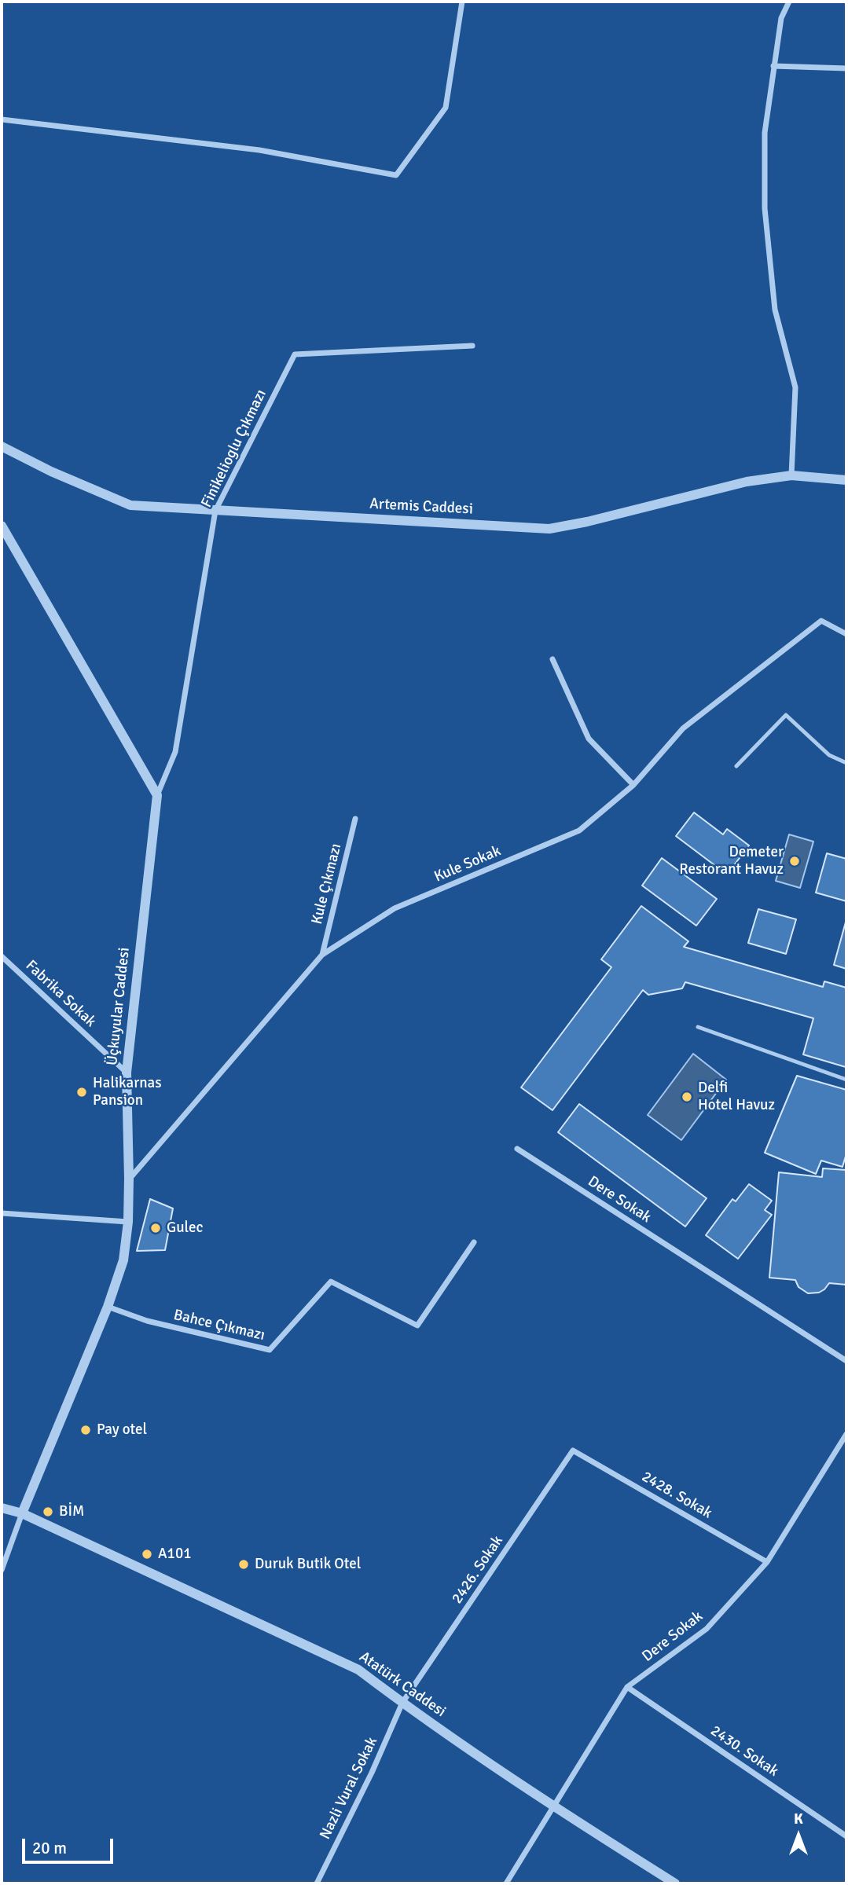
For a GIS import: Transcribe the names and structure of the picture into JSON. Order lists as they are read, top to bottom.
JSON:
{
  "streets": {
    "street": [
      "Finikelioglu Çıkmazı",
      "Artemis Caddesi",
      "Kule Sokak",
      "Kule Çıkmazı",
      "Fabrika Sokak",
      "Üçkuyular Caddesi",
      "Dere Sokak",
      "Bahce Çıkmazı",
      "2428. Sokak",
      "2426. Sokak",
      "Atatürk Caddesi",
      "2430. Sokak",
      "Nazli Vural Sokak"
    ]
  },
  "crossings": [
    ["Finikelioglu Çıkmazı", "Artemis Caddesi"],
    ["Finikelioglu Çıkmazı", "Üçkuyular Caddesi"],
    ["Kule Sokak", "Kule Çıkmazı"],
    ["Kule Sokak", "Üçkuyular Caddesi"],
    ["Fabrika Sokak", "Üçkuyular Caddesi"],
    ["Üçkuyular Caddesi", "Bahce Çıkmazı"],
    ["Üçkuyular Caddesi", "Atatürk Caddesi"],
    ["Dere Sokak", "2428. Sokak"],
    ["Dere Sokak", "Atatürk Caddesi"],
    ["Dere Sokak", "2430. Sokak"],
    ["2428. Sokak", "2426. Sokak"],
    ["2426. Sokak", "Atatürk Caddesi"],
    ["2426. Sokak", "Nazli Vural Sokak"],
    ["Atatürk Caddesi", "Nazli Vural Sokak"]
  ],
  "places": [
    "Demeter Restorant Havuz",
    "Halikarnas Pansion",
    "Delfi Hotel Havuz",
    "Gulec",
    "Pay otel",
    "BİM",
    "A101",
    "Duruk Butik Otel"
  ],
  "scale_bar": "20 m",
  "north": "top"
}
